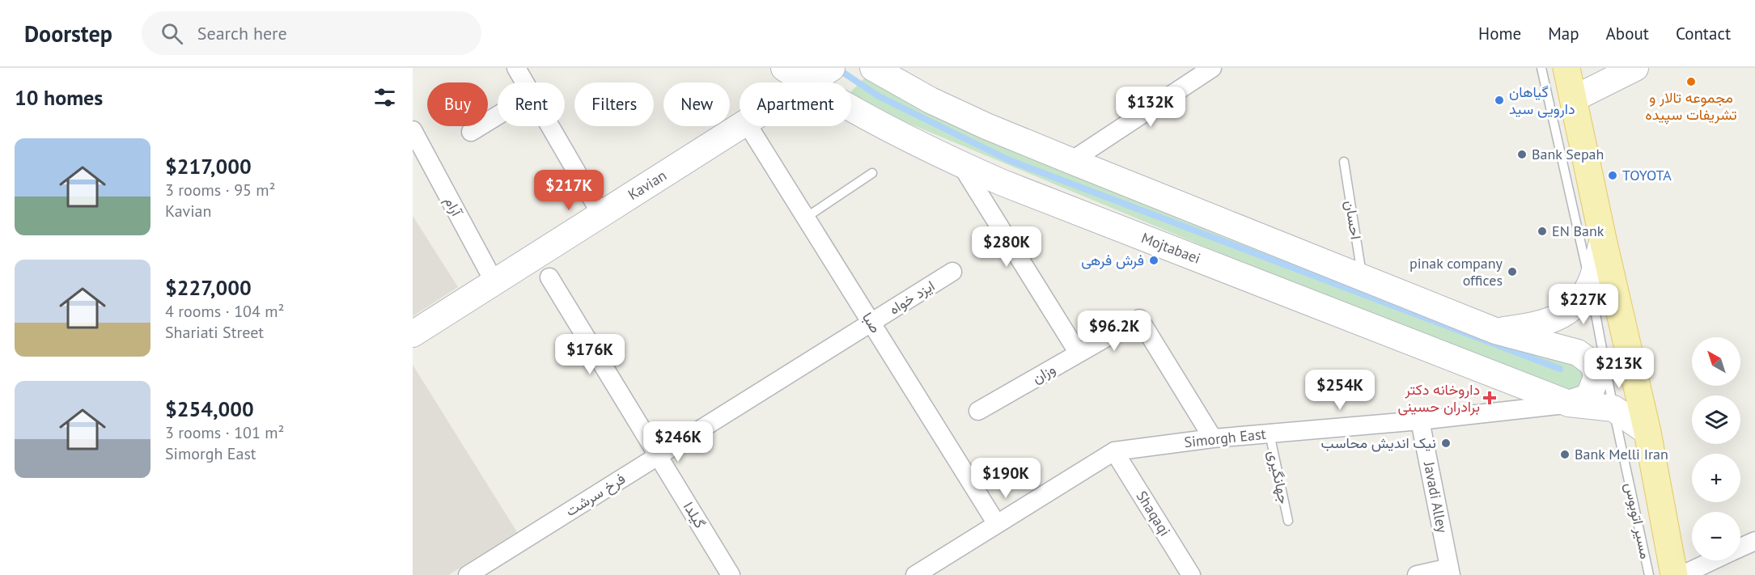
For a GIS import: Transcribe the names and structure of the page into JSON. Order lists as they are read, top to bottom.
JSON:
{
  "streets": {
    "main road": ["Kavian", "Mojtabaei"],
    "street": [
      "آرام",
      "ایزد خواه",
      "صبا",
      "وزان",
      "Simorgh East",
      "فرخ سرشت",
      "Javadi Alley",
      "Shaqaqi",
      "گیلدا"
    ],
    "lane": ["احسان", "جهانگیری", "مسیر اتوبوس"]
  },
  "crossings": [
    ["Kavian", "آرام"],
    ["Mojtabaei", "Simorgh East"],
    ["Mojtabaei", "مسیر اتوبوس"],
    ["ایزد خواه", "صبا"],
    ["ایزد خواه", "فرخ سرشت"],
    ["صبا", "Simorgh East"],
    ["صبا", "فرخ سرشت"],
    ["وزان", "Simorgh East"],
    ["Simorgh East", "جهانگیری"],
    ["Simorgh East", "Javadi Alley"],
    ["Simorgh East", "Shaqaqi"],
    ["فرخ سرشت", "گیلدا"]
  ],
  "places": {
    "other": [
      "مجموعه تالار و تشریفات سپیده",
      "گیاهان دارویی سید",
      "Bank Sepah",
      "TOYOTA",
      "EN Bank",
      "فرش فرهی",
      "pinak company offices",
      "نیک اندیش محاسب",
      "Bank Melli Iran"
    ],
    "health": ["داروخانه دکتر برادران حسینی"]
  },
  "north": "top left",
  "page": {
    "header": "Doorstep",
    "search": "Search here",
    "nav": [
      "Home",
      "Map",
      "About",
      "Contact"
    ],
    "heading": "10 homes",
    "chip": [
      "Buy",
      "Rent",
      "Filters",
      "New",
      "Apartment"
    ],
    "price": [
      "$132K",
      "$217K",
      "$280K",
      "$227K",
      "$96.2K",
      "$176K",
      "$213K",
      "$254K",
      "$246K",
      "$190K"
    ],
    "list": [
      {
        "name": "$217,000",
        "note": "3 rooms · 95 m² · Kavian"
      },
      {
        "name": "$227,000",
        "note": "4 rooms · 104 m² · Shariati Street"
      },
      {
        "name": "$254,000",
        "note": "3 rooms · 101 m² · Simorgh East"
      }
    ],
    "map_buttons": ["+", "−"]
  }
}
